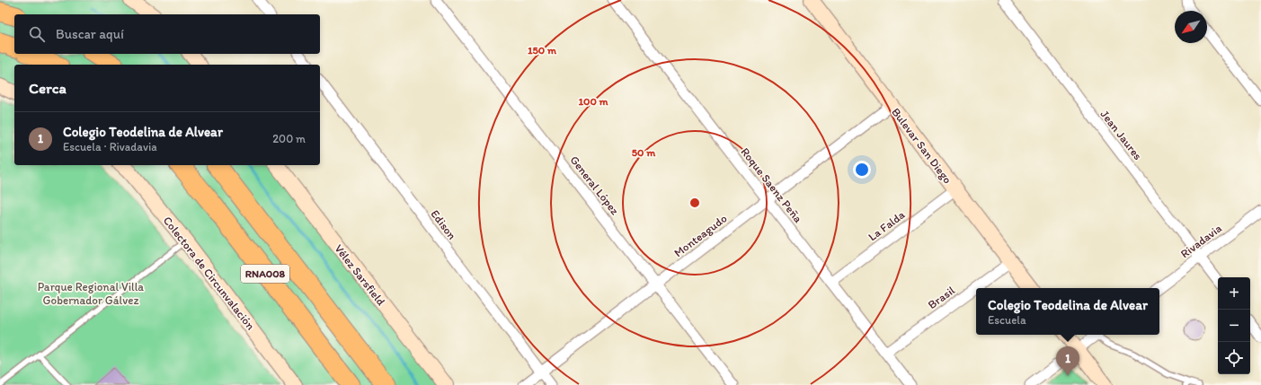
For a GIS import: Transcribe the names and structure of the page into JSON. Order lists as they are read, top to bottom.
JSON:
{
  "streets": {
    "highway": ["RNA008"],
    "main road": ["Bulevar San Diego", "Colectora de Circunvalación", "Vélez Sarsfield"],
    "street": [
      "Jean Jaures",
      "General López",
      "Roque Saenz Peña",
      "Edison",
      "La Falda",
      "Monteagudo",
      "Rivadavia",
      "Brasil"
    ]
  },
  "crossings": [
    ["Jean Jaures", "Rivadavia"],
    ["Bulevar San Diego", "La Falda"],
    ["Bulevar San Diego", "Monteagudo"],
    ["Bulevar San Diego", "Brasil"],
    ["General López", "Monteagudo"],
    ["Roque Saenz Peña", "La Falda"],
    ["Roque Saenz Peña", "Monteagudo"],
    ["Roque Saenz Peña", "Brasil"],
    ["Edison", "Monteagudo"]
  ],
  "parks": ["Parque Regional Villa Gobernador Gálvez"],
  "north": "bottom left",
  "page": {
    "search": "Buscar aquí",
    "heading": "Cerca",
    "list": [
      {
        "mark": "1",
        "name": "Colegio Teodelina de Alvear",
        "note": "Escuela · Rivadavia",
        "value": "200 m"
      }
    ],
    "map_buttons": ["+", "−"],
    "popup": ["Colegio Teodelina de Alvear", "Escuela"],
    "pins": "1"
  },
  "rings": ["150 m", "100 m", "50 m"]
}
